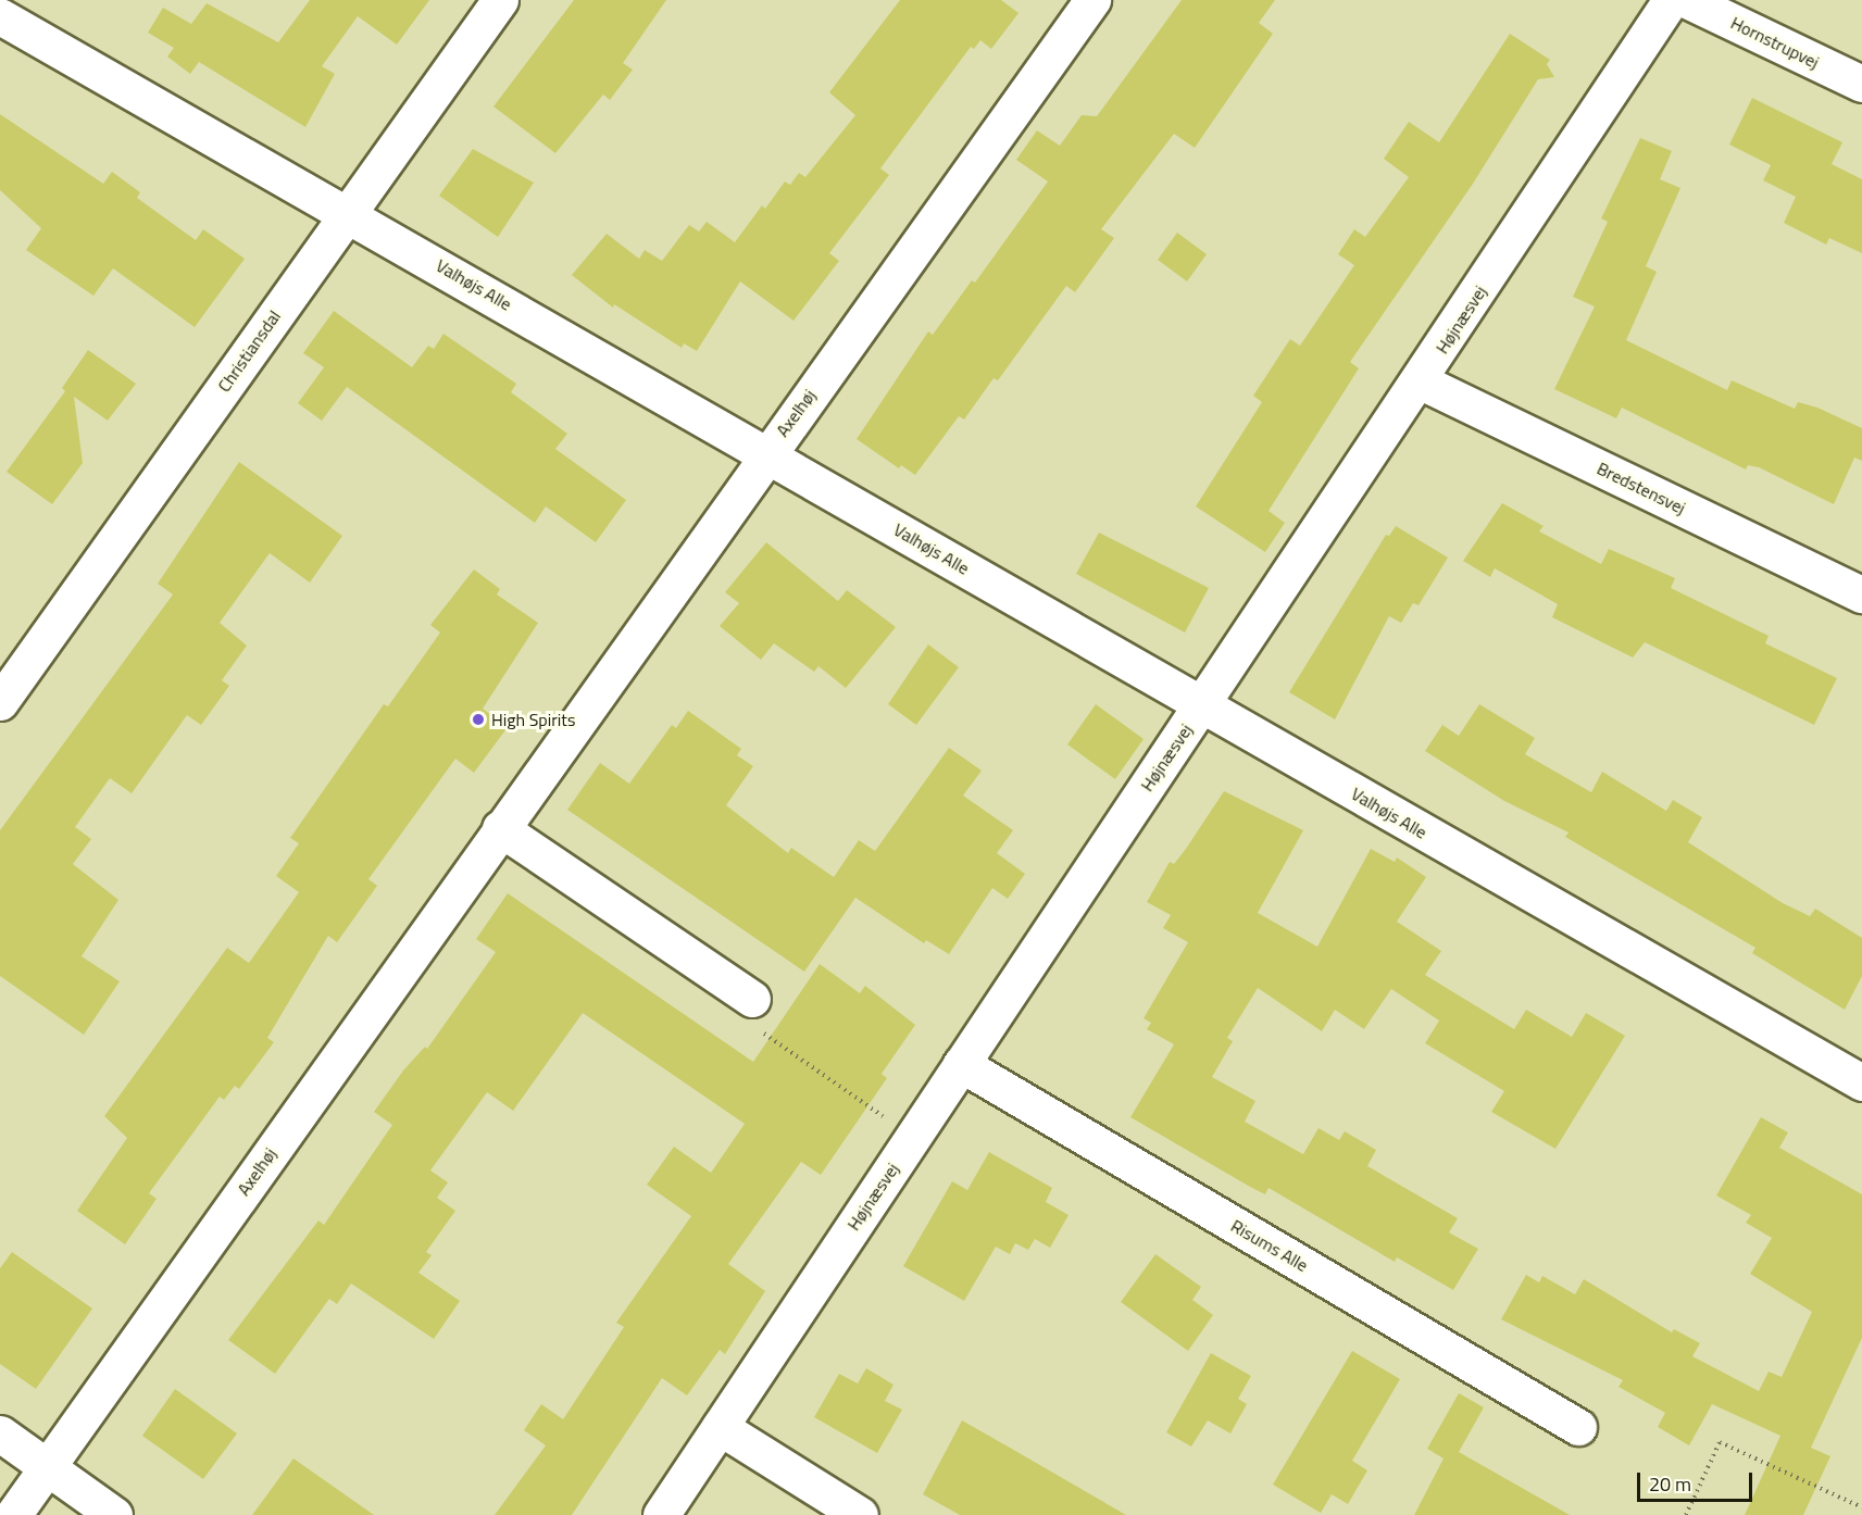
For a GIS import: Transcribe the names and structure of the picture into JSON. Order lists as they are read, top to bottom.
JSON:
{
  "streets": {
    "street": [
      "Hornstrupvej",
      "Valhøjs Alle",
      "Højnæsvej",
      "Christiansdal",
      "Axelhøj",
      "Bredstensvej",
      "Risums Alle"
    ]
  },
  "crossings": [
    ["Valhøjs Alle", "Højnæsvej"],
    ["Valhøjs Alle", "Christiansdal"],
    ["Valhøjs Alle", "Axelhøj"],
    ["Højnæsvej", "Bredstensvej"],
    ["Højnæsvej", "Risums Alle"]
  ],
  "places": ["High Spirits"],
  "scale_bar": "20 m"
}
